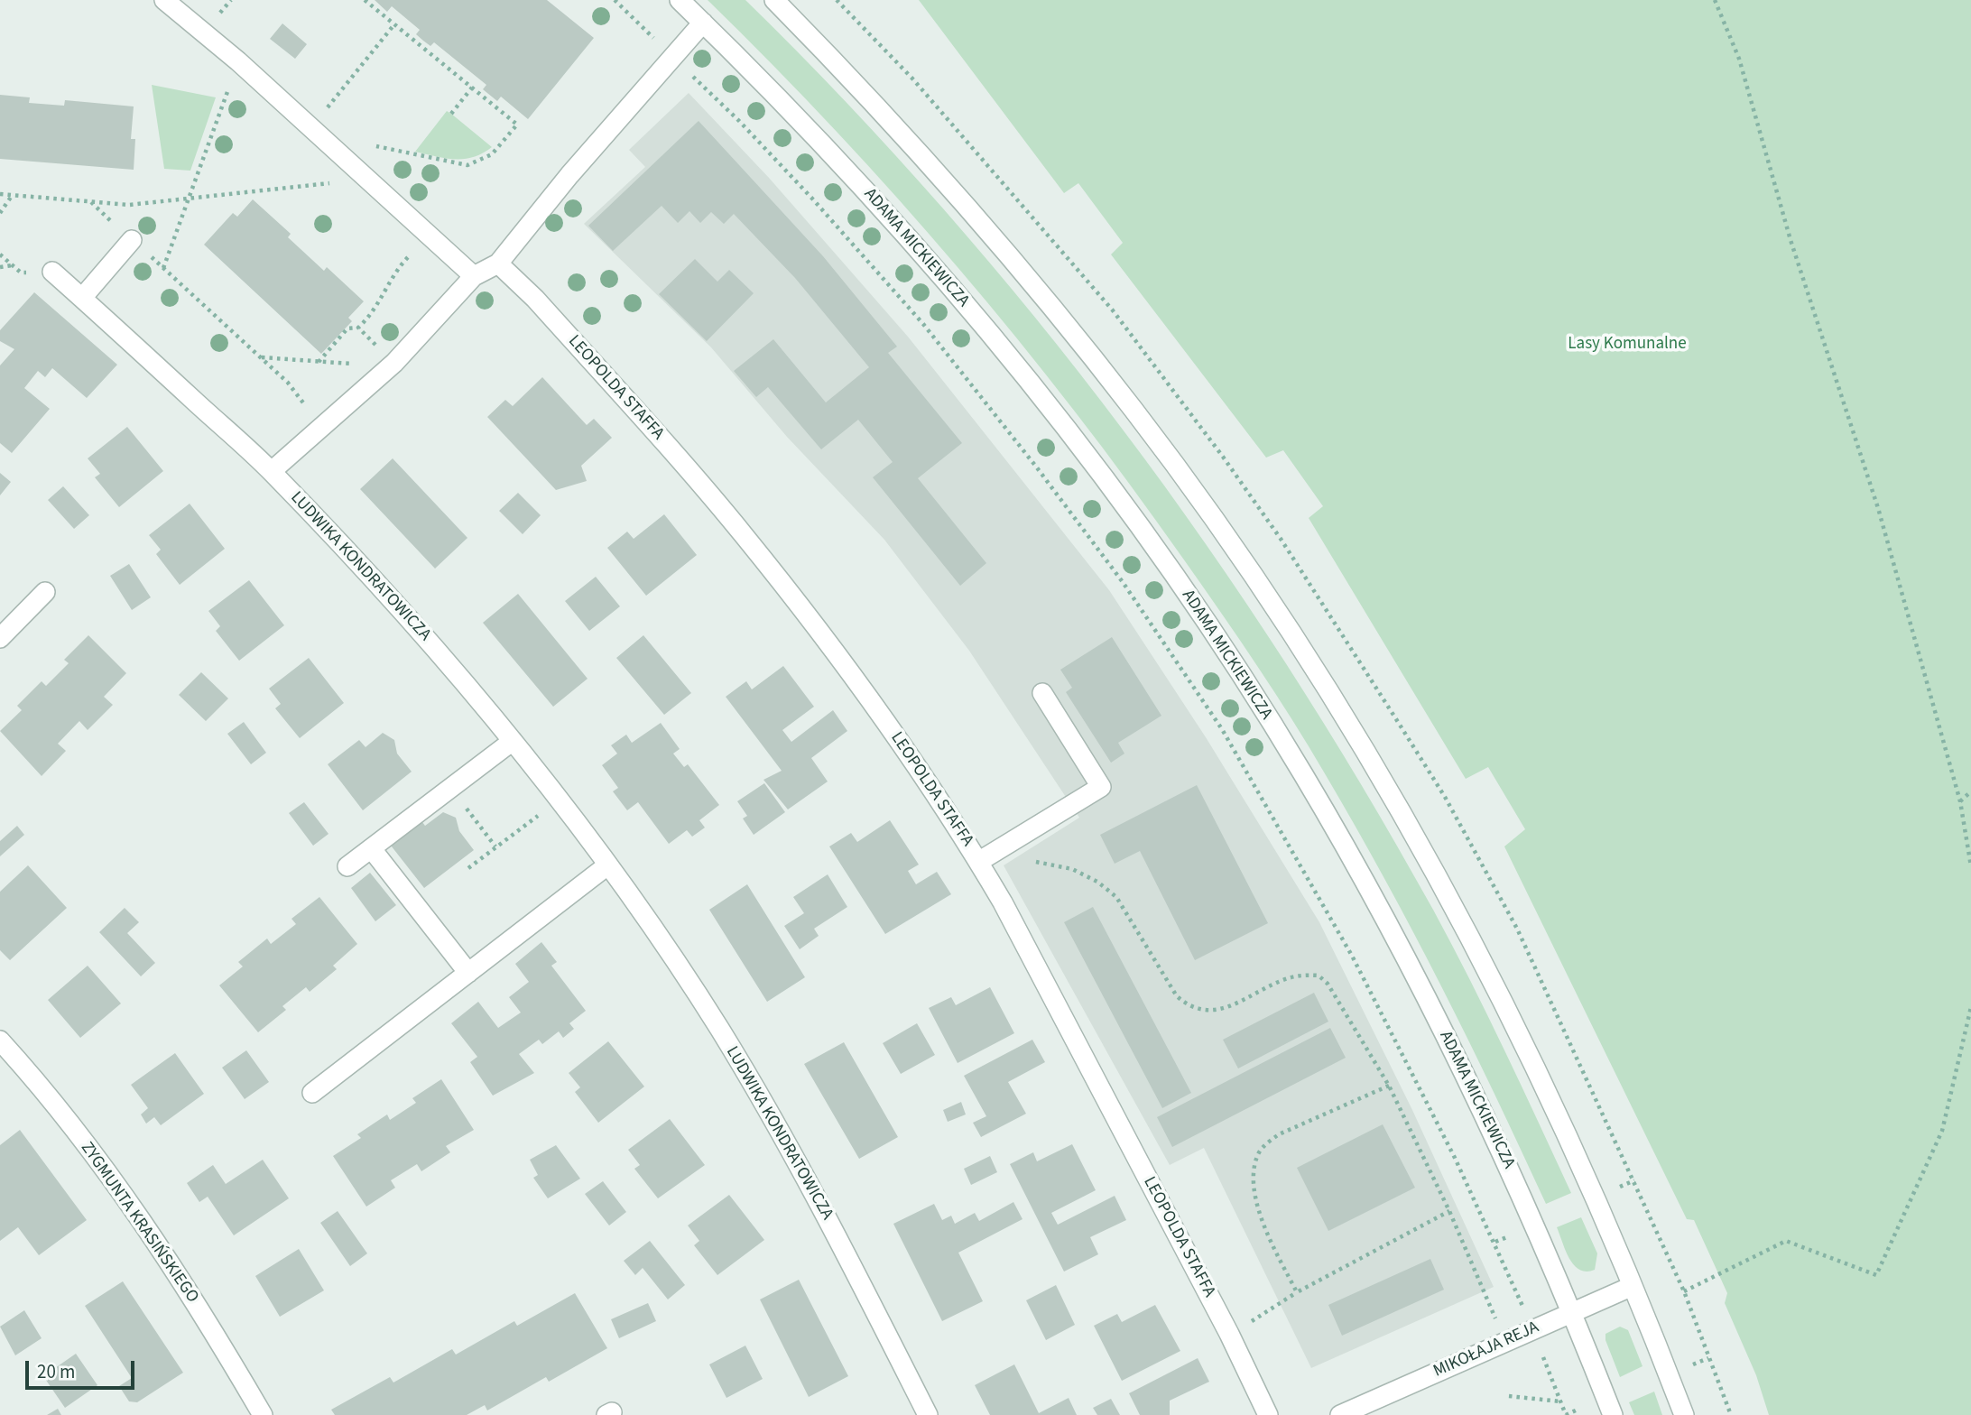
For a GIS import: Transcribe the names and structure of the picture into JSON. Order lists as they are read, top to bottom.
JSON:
{
  "streets": {
    "street": [
      "ADAMA MICKIEWICZA",
      "LEOPOLDA STAFFA",
      "LUDWIKA KONDRATOWICZA",
      "ZYGMUNTA KRASIŃSKIEGO",
      "MIKOŁAJA REJA"
    ]
  },
  "crossings": [
    ["ADAMA MICKIEWICZA", "MIKOŁAJA REJA"]
  ],
  "parks": ["Lasy Komunalne"],
  "scale_bar": "20 m"
}
